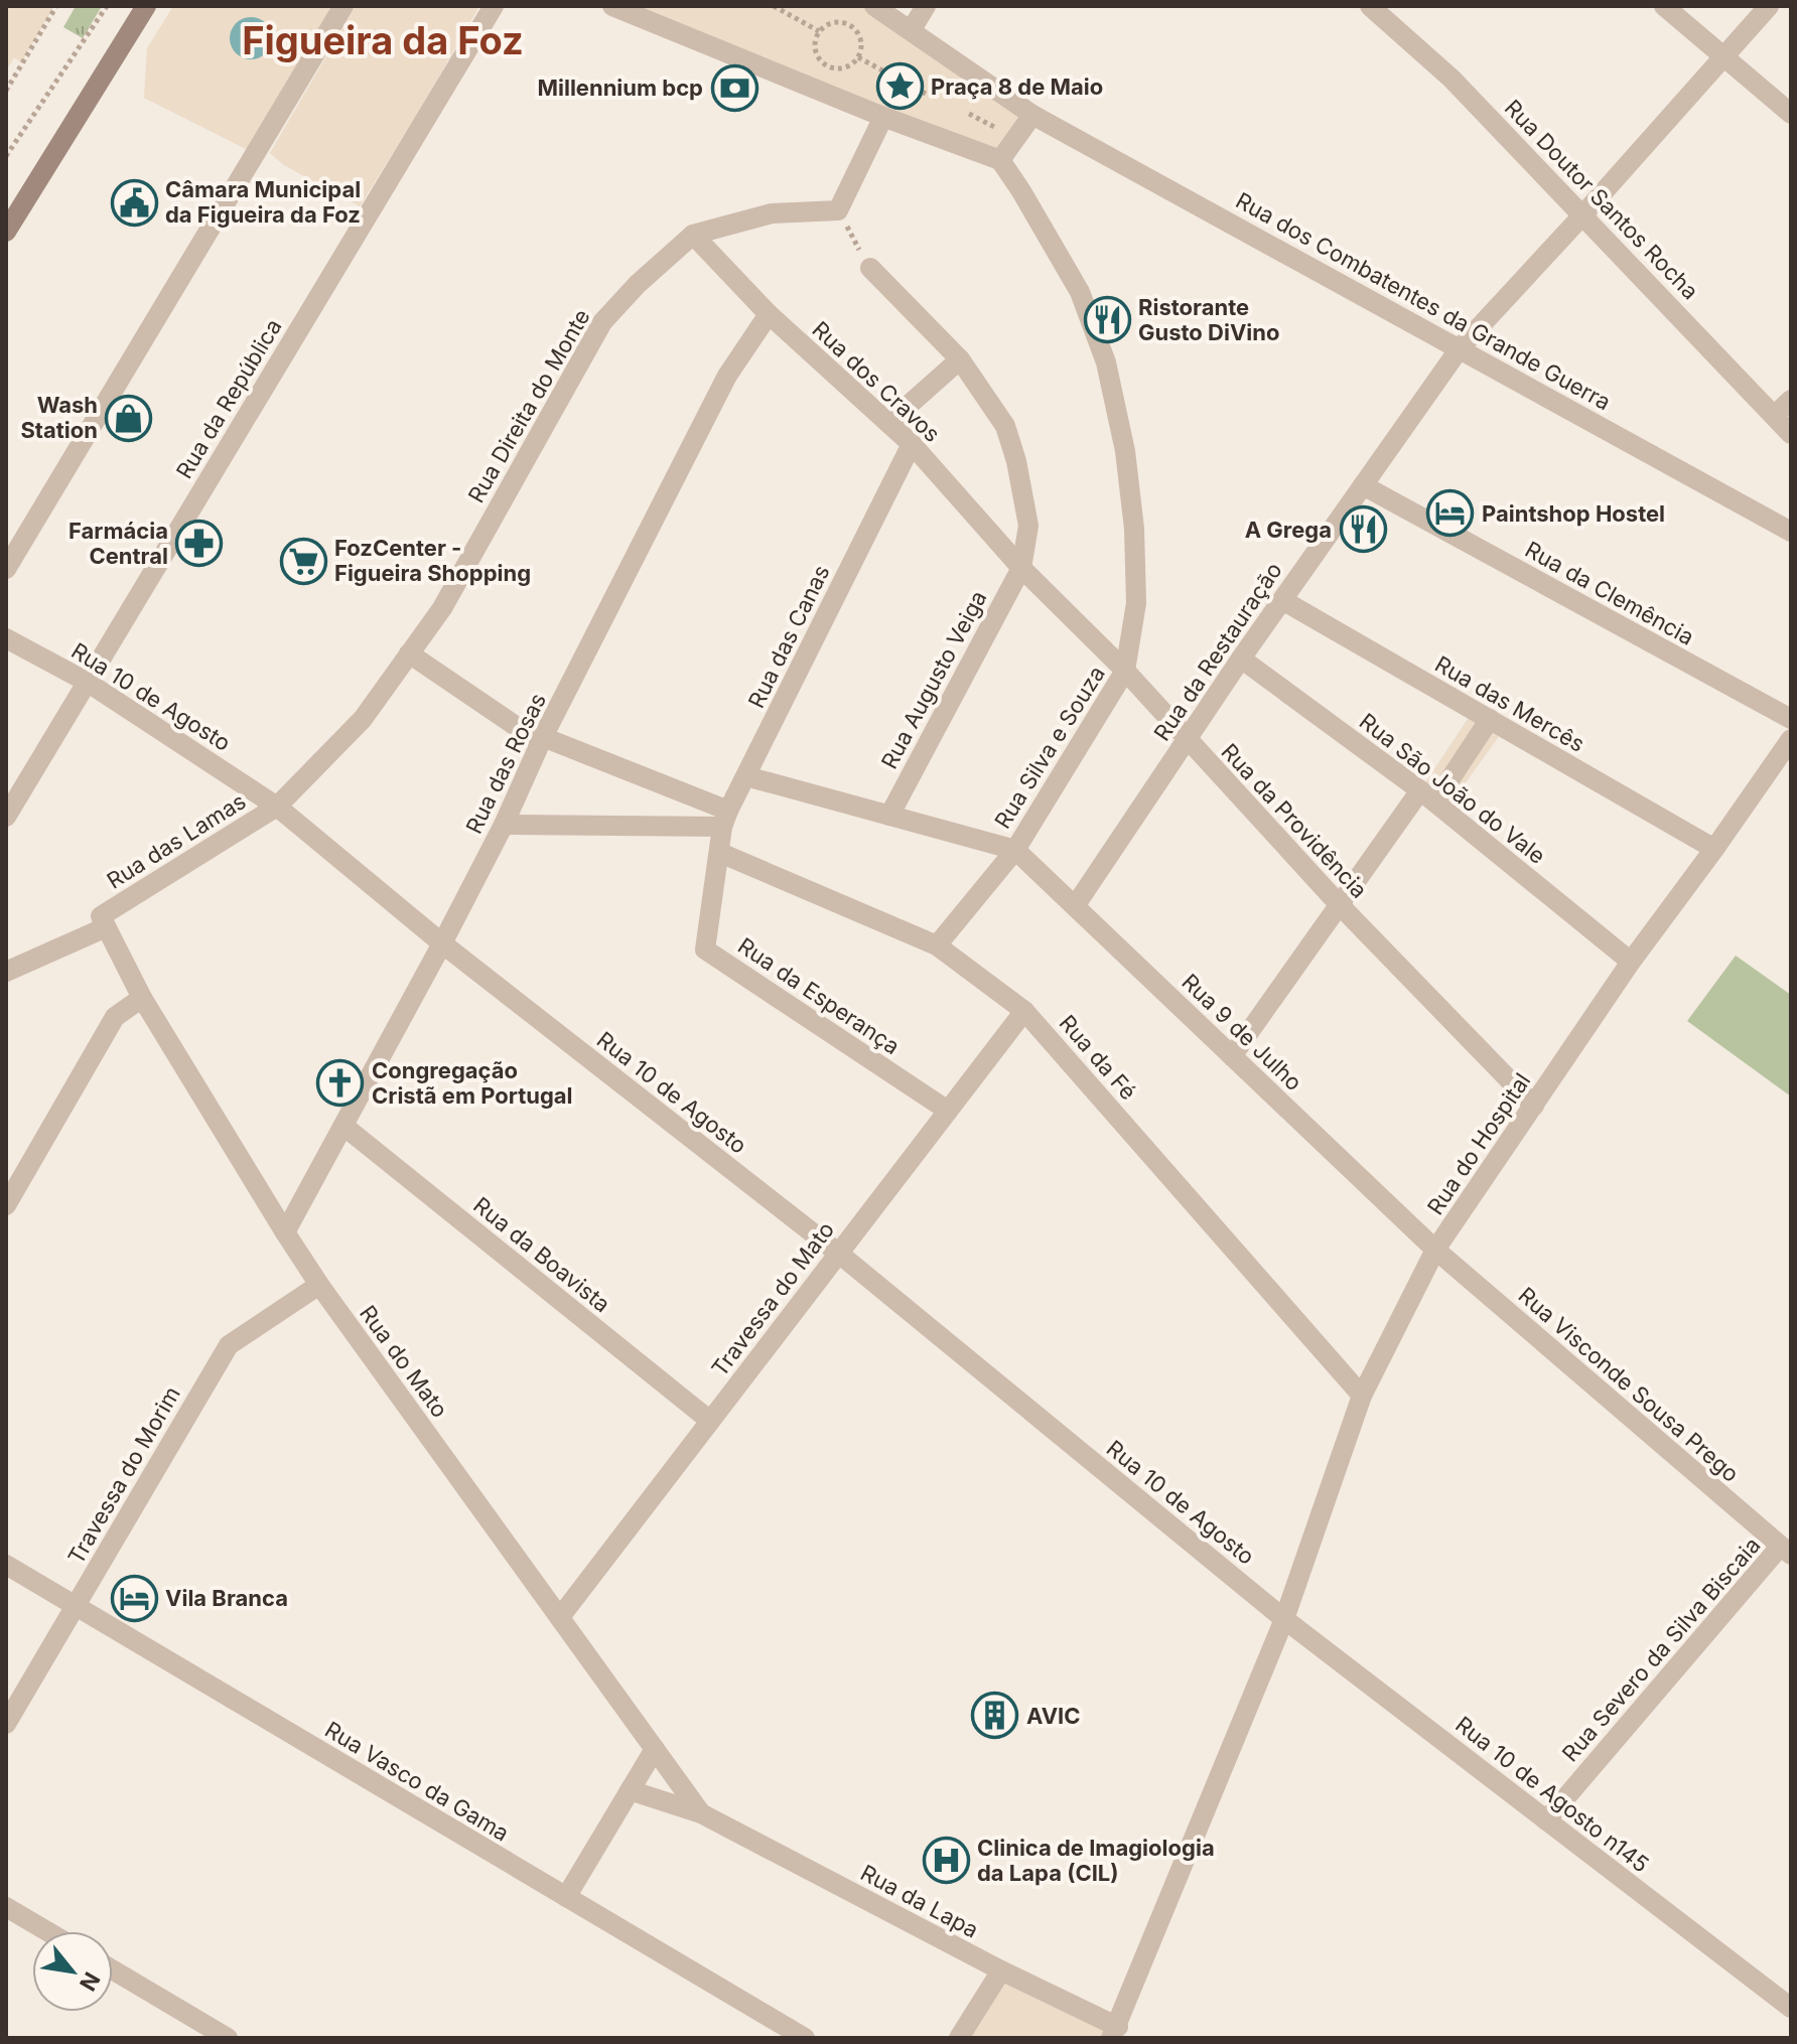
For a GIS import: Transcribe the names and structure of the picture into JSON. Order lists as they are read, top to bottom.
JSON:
{
  "streets": {
    "street": [
      "Rua Doutor Santos Rocha",
      "Rua dos Combatentes da Grande Guerra",
      "Rua dos Cravos",
      "Rua da República",
      "Rua Direita do Monte",
      "Rua da Clemência",
      "Rua das Canas",
      "Rua da Restauração",
      "Rua Augusto Veiga",
      "Rua 10 de Agosto",
      "Rua das Mercês",
      "Rua Silva e Souza",
      "Rua das Rosas",
      "Rua São João do Vale",
      "Rua da Providência",
      "Rua das Lamas",
      "Rua da Esperança",
      "Rua 9 de Julho",
      "Rua da Fé",
      "Rua do Hospital",
      "Rua da Boavista",
      "Travessa do Mato",
      "Rua do Mato",
      "Rua Visconde Sousa Prego",
      "Travessa do Morim",
      "Rua Severo da Silva Biscaia",
      "Rua Vasco da Gama",
      "Rua 10 de Agosto n145",
      "Rua da Lapa"
    ]
  },
  "crossings": [
    ["Rua Doutor Santos Rocha", "Rua da Restauração"],
    ["Rua dos Combatentes da Grande Guerra", "Rua da Restauração"],
    ["Rua dos Cravos", "Rua Direita do Monte"],
    ["Rua dos Cravos", "Rua das Canas"],
    ["Rua dos Cravos", "Rua Augusto Veiga"],
    ["Rua dos Cravos", "Rua das Rosas"],
    ["Rua dos Cravos", "Rua da Providência"],
    ["Rua da República", "Rua 10 de Agosto"],
    ["Rua Direita do Monte", "Rua 10 de Agosto"],
    ["Rua Direita do Monte", "Rua das Lamas"],
    ["Rua da Clemência", "Rua da Restauração"],
    ["Rua das Canas", "Rua da Esperança"],
    ["Rua das Canas", "Rua da Fé"],
    ["Rua da Restauração", "Rua das Mercês"],
    ["Rua da Restauração", "Rua São João do Vale"],
    ["Rua da Restauração", "Rua da Providência"],
    ["Rua da Restauração", "Rua 9 de Julho"],
    ["Rua Augusto Veiga", "Rua da Providência"],
    ["Rua 10 de Agosto", "Rua das Rosas"],
    ["Rua 10 de Agosto", "Rua das Lamas"],
    ["Rua 10 de Agosto", "Rua do Hospital"],
    ["Rua 10 de Agosto", "Travessa do Mato"],
    ["Rua 10 de Agosto", "Rua 10 de Agosto n145"],
    ["Rua das Mercês", "Rua do Hospital"],
    ["Rua Silva e Souza", "Rua da Providência"],
    ["Rua Silva e Souza", "Rua 9 de Julho"],
    ["Rua Silva e Souza", "Rua da Fé"],
    ["Rua das Rosas", "Rua da Boavista"],
    ["Rua das Rosas", "Rua do Mato"],
    ["Rua São João do Vale", "Rua do Hospital"],
    ["Rua da Providência", "Rua do Hospital"],
    ["Rua das Lamas", "Rua do Mato"],
    ["Rua da Esperança", "Rua da Fé"],
    ["Rua da Esperança", "Travessa do Mato"],
    ["Rua 9 de Julho", "Rua do Hospital"],
    ["Rua 9 de Julho", "Rua Visconde Sousa Prego"],
    ["Rua da Fé", "Rua do Hospital"],
    ["Rua da Fé", "Travessa do Mato"],
    ["Rua do Hospital", "Rua Visconde Sousa Prego"],
    ["Rua do Hospital", "Rua 10 de Agosto n145"],
    ["Rua do Hospital", "Rua da Lapa"],
    ["Rua da Boavista", "Travessa do Mato"],
    ["Travessa do Mato", "Rua do Mato"],
    ["Rua do Mato", "Travessa do Morim"],
    ["Rua do Mato", "Rua da Lapa"],
    ["Rua Visconde Sousa Prego", "Rua Severo da Silva Biscaia"],
    ["Travessa do Morim", "Rua Vasco da Gama"],
    ["Rua Severo da Silva Biscaia", "Rua 10 de Agosto n145"]
  ],
  "districts": ["Figueira da Foz"],
  "places": {
    "place": ["Praça 8 de Maio"],
    "bank": ["Millennium bcp"],
    "public building": ["Câmara Municipal da Figueira da Foz"],
    "restaurant": ["Ristorante Gusto DiVino", "A Grega"],
    "shop": ["Wash Station"],
    "hotel": ["Paintshop Hostel", "Vila Branca"],
    "pharmacy": ["Farmácia Central"],
    "supermarket": ["FozCenter - Figueira Shopping"],
    "church": ["Congregação Cristã em Portugal"],
    "building": ["AVIC"],
    "hospital": ["Clinica de Imagiologia da Lapa (CIL)"]
  },
  "north": "bottom right"
}
